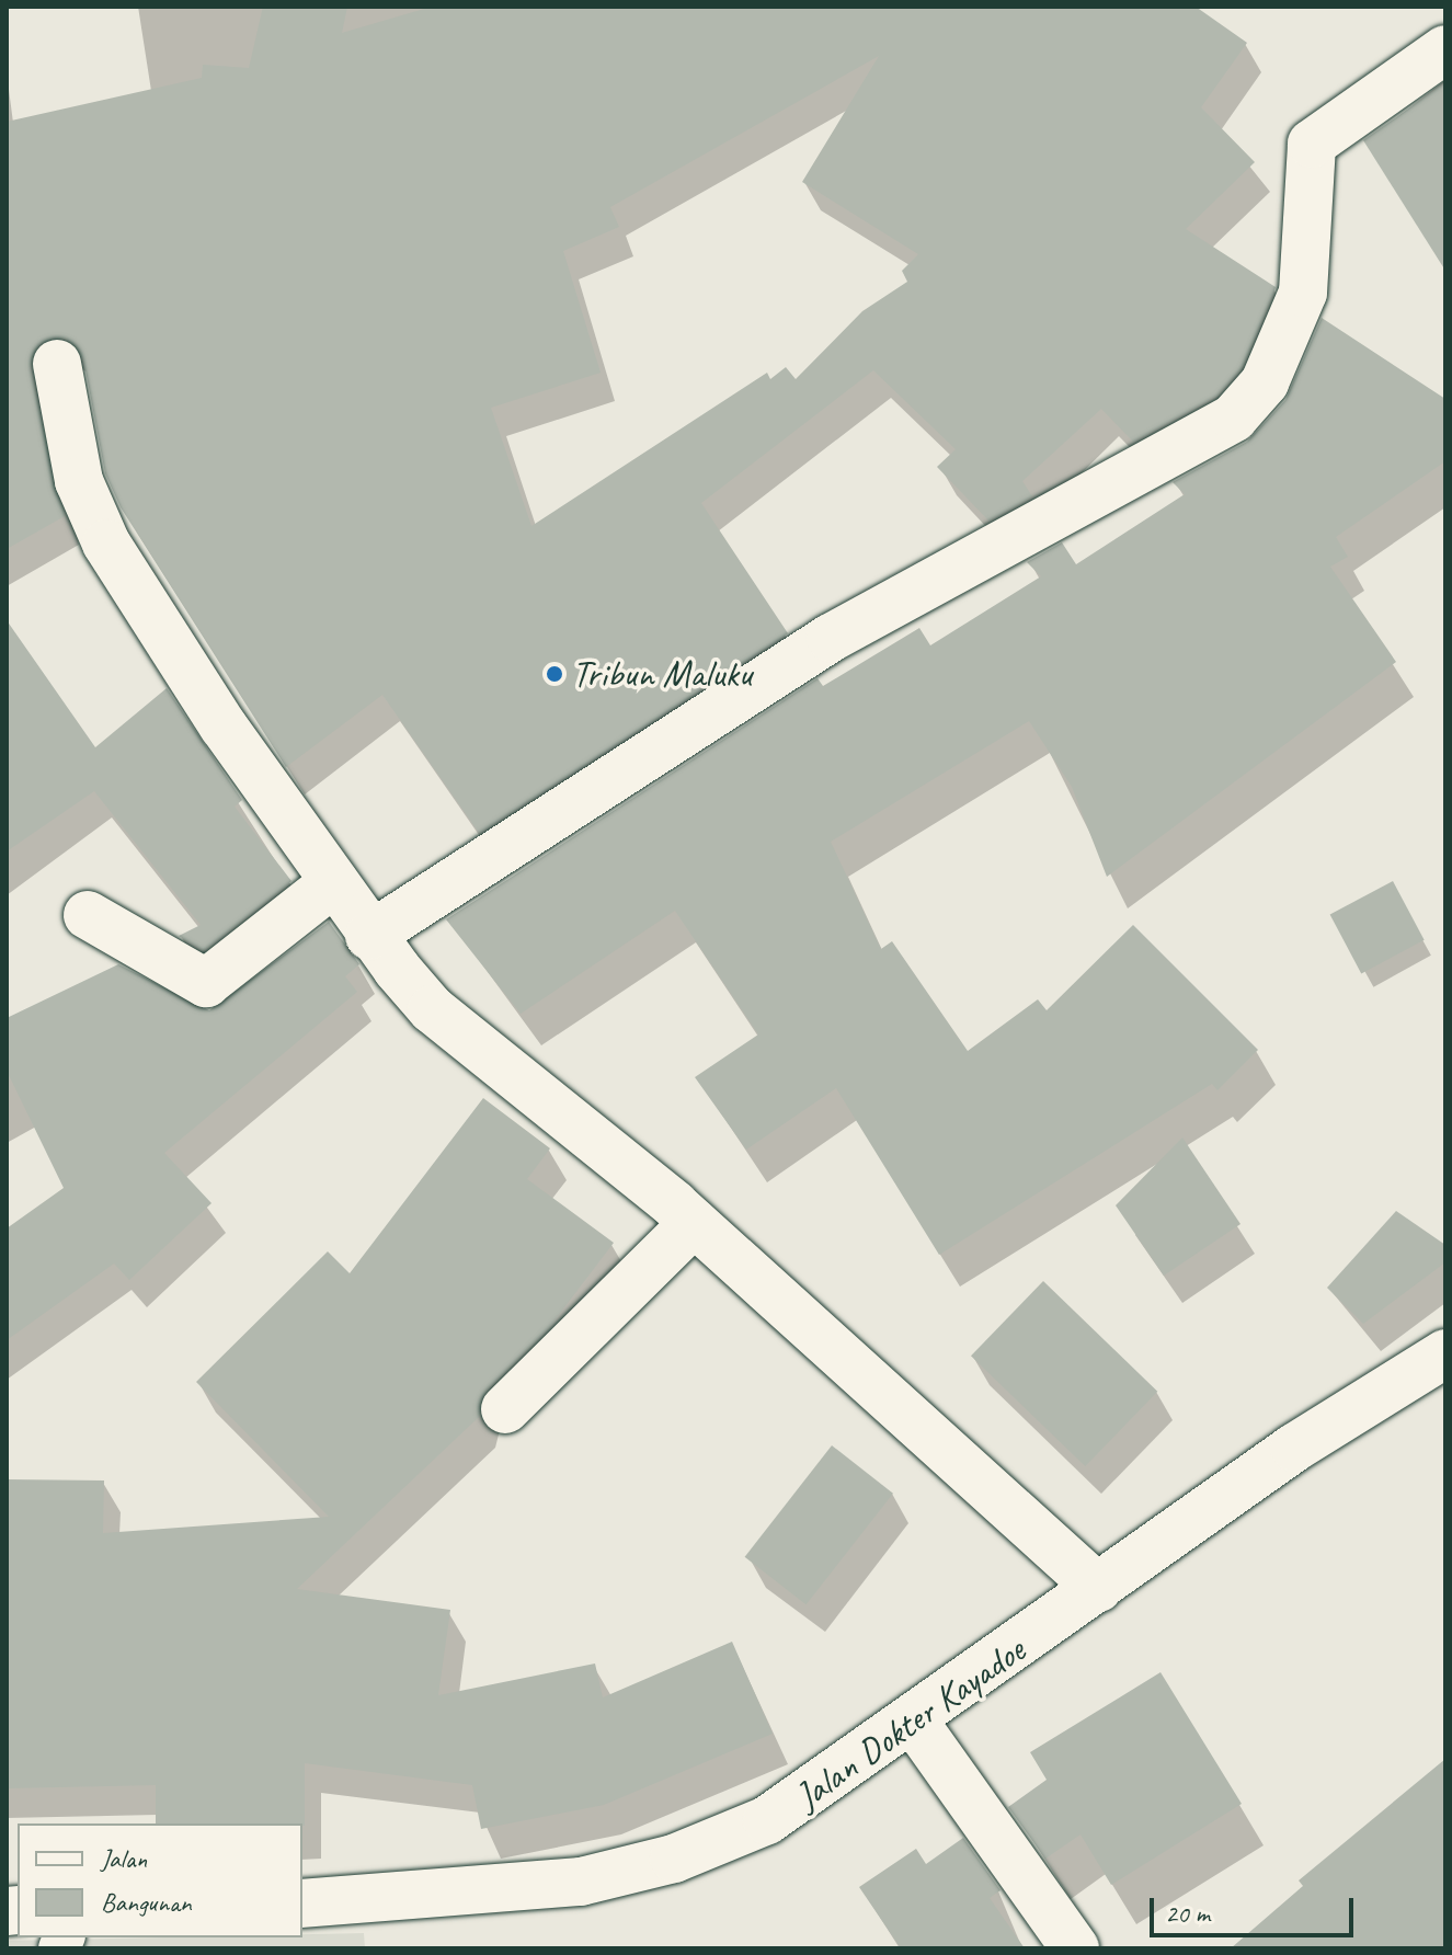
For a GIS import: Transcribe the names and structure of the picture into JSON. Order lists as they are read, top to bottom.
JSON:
{
  "streets": {
    "street": ["Jalan Dokter Kayadoe"]
  },
  "places": ["Tribun Maluku"],
  "legend": ["Jalan", "Bangunan"],
  "scale_bar": "20 m"
}
